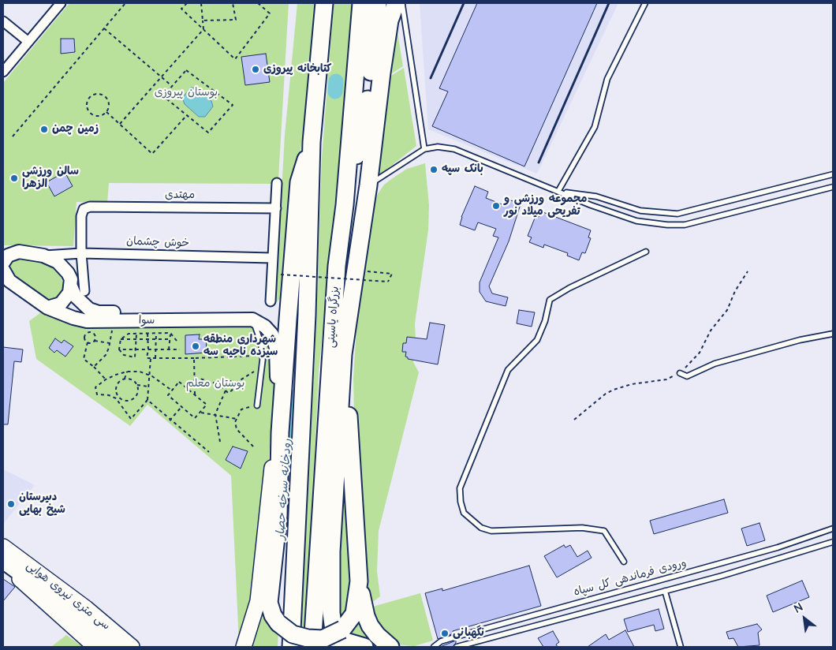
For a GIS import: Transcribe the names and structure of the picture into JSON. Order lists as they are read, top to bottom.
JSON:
{
  "streets": {
    "highway": ["بزرگراه یاسینی"],
    "main road": ["سوا", "سی متری نیروی هوایی"],
    "street": ["مهتدی", "خوش چشمان"],
    "lane": ["ورودی فرماندهی کل سپاه"]
  },
  "crossings": [
    ["مهتدی", "خوش چشمان"]
  ],
  "water": ["رودخانه سرخه حصار"],
  "parks": ["بوستان پیروزی", "بوستان معلم"],
  "places": [
    "کتابخانه پیروزی",
    "زمین چمن",
    "بانک سپه",
    "سالن ورزشی الزهرا",
    "مجموعه ورزشی و تفریحی میلاد نور",
    "شهرداری منطقه سیزده ناحیه سه",
    "دبیرستان شیخ بهایی",
    "نگهبانی"
  ],
  "north": "top left"
}
